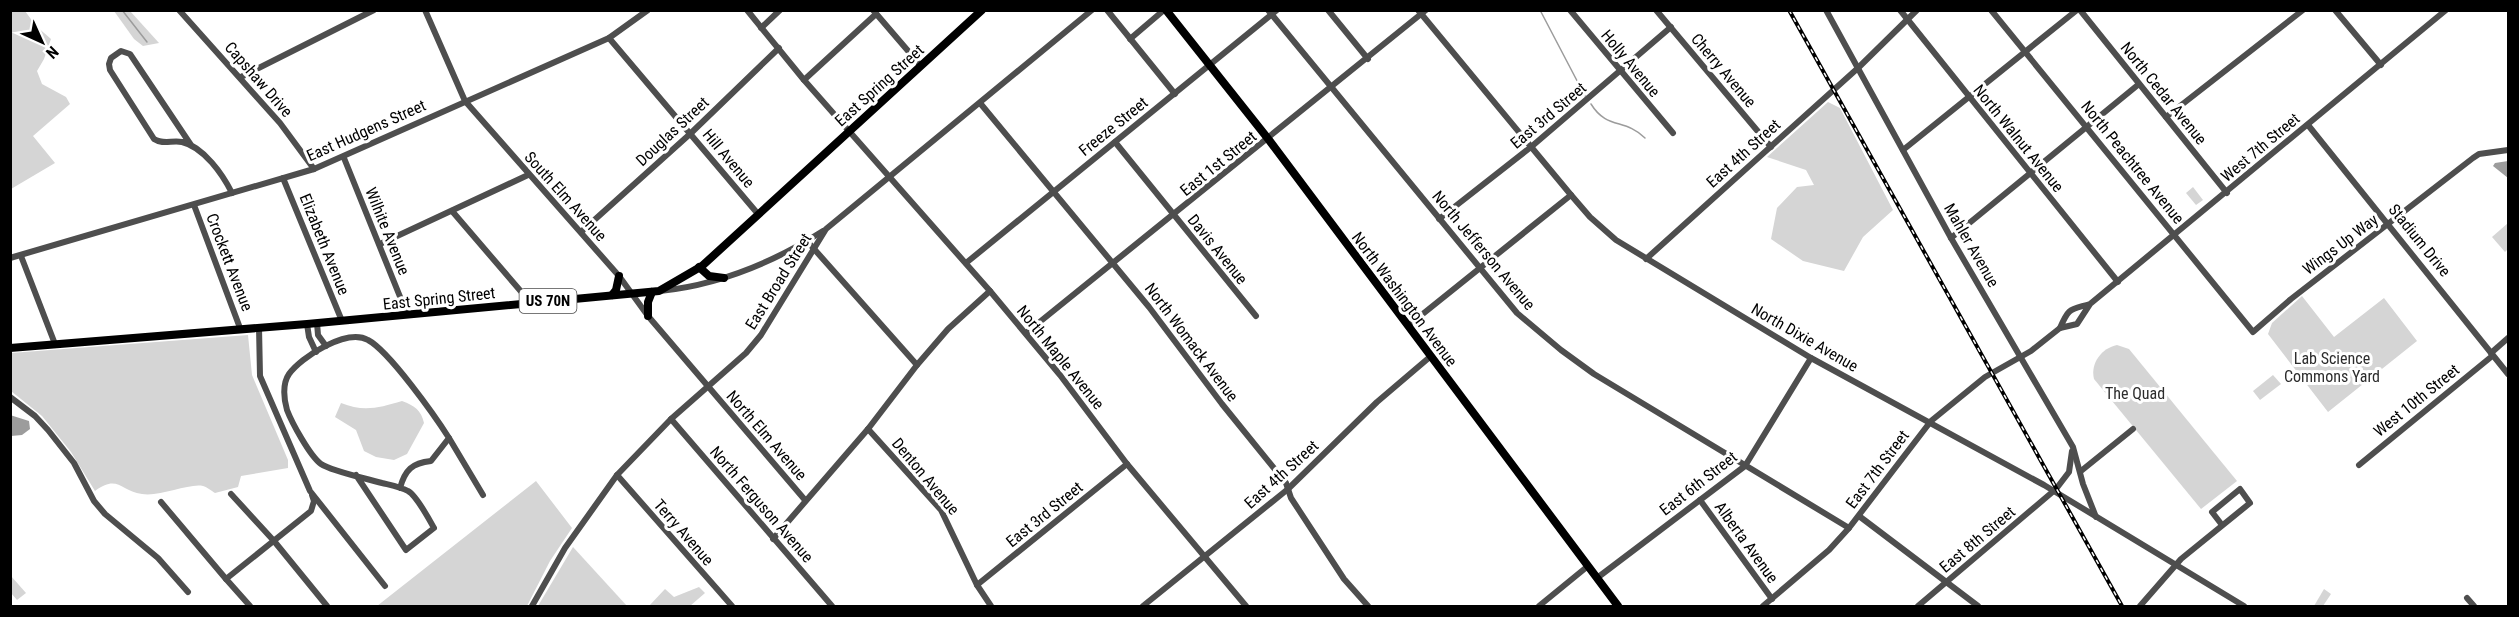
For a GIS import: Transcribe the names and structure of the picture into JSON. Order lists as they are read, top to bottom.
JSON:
{
  "streets": {
    "main road": ["East Spring Street", "North Washington Avenue", "US 70N"],
    "street": [
      "Holly Avenue",
      "Cherry Avenue",
      "Capshaw Drive",
      "North Cedar Avenue",
      "East 3rd Street",
      "Freeze Street",
      "East Hudgens Street",
      "Douglas Street",
      "North Walnut Avenue",
      "West 7th Street",
      "East 4th Street",
      "Hill Avenue",
      "North Peachtree Avenue",
      "East 1st Street",
      "South Elm Avenue",
      "Wilhite Avenue",
      "Stadium Drive",
      "Elizabeth Avenue",
      "Wings Up Way",
      "Mahler Avenue",
      "Davis Avenue",
      "North Jefferson Avenue",
      "Crockett Avenue",
      "East Broad Street",
      "North Dixie Avenue",
      "North Womack Avenue",
      "North Maple Avenue",
      "West 10th Street",
      "North Elm Avenue",
      "East 7th Street",
      "Denton Avenue",
      "East 6th Street",
      "North Ferguson Avenue",
      "Terry Avenue",
      "East 8th Street",
      "Alberta Avenue"
    ]
  },
  "crossings": [
    ["Holly Avenue", "East 3rd Street"],
    ["Cherry Avenue", "East 3rd Street"],
    ["Cherry Avenue", "East 4th Street"],
    ["Capshaw Drive", "East Hudgens Street"],
    ["East Spring Street", "Hill Avenue"],
    ["East Spring Street", "South Elm Avenue"],
    ["East Spring Street", "Wilhite Avenue"],
    ["East Spring Street", "Elizabeth Avenue"],
    ["East Spring Street", "Crockett Avenue"],
    ["East Spring Street", "North Maple Avenue"],
    ["North Cedar Avenue", "West 7th Street"],
    ["East 3rd Street", "North Jefferson Avenue"],
    ["East 3rd Street", "North Dixie Avenue"],
    ["East 3rd Street", "North Maple Avenue"],
    ["East 3rd Street", "Denton Avenue"],
    ["Freeze Street", "Davis Avenue"],
    ["Freeze Street", "North Jefferson Avenue"],
    ["Freeze Street", "North Washington Avenue"],
    ["Freeze Street", "North Womack Avenue"],
    ["Freeze Street", "North Maple Avenue"],
    ["East Hudgens Street", "Hill Avenue"],
    ["East Hudgens Street", "South Elm Avenue"],
    ["East Hudgens Street", "Wilhite Avenue"],
    ["East Hudgens Street", "Elizabeth Avenue"],
    ["East Hudgens Street", "Crockett Avenue"],
    ["Douglas Street", "Hill Avenue"],
    ["Douglas Street", "South Elm Avenue"],
    ["Douglas Street", "North Maple Avenue"],
    ["North Walnut Avenue", "West 7th Street"],
    ["North Walnut Avenue", "East 4th Street"],
    ["West 7th Street", "North Peachtree Avenue"],
    ["West 7th Street", "Stadium Drive"],
    ["West 7th Street", "Mahler Avenue"],
    ["West 7th Street", "East 7th Street"],
    ["East 4th Street", "Mahler Avenue"],
    ["East 4th Street", "North Washington Avenue"],
    ["East 4th Street", "North Dixie Avenue"],
    ["East 4th Street", "North Womack Avenue"],
    ["East 4th Street", "North Maple Avenue"],
    ["North Peachtree Avenue", "Wings Up Way"],
    ["East 1st Street", "Davis Avenue"],
    ["East 1st Street", "North Jefferson Avenue"],
    ["East 1st Street", "North Washington Avenue"],
    ["East 1st Street", "North Dixie Avenue"],
    ["East 1st Street", "North Womack Avenue"],
    ["East 1st Street", "North Maple Avenue"],
    ["South Elm Avenue", "East Broad Street"],
    ["South Elm Avenue", "North Elm Avenue"],
    ["Stadium Drive", "Wings Up Way"],
    ["Stadium Drive", "West 10th Street"],
    ["Mahler Avenue", "North Dixie Avenue"],
    ["Mahler Avenue", "East 7th Street"],
    ["North Jefferson Avenue", "East 7th Street"],
    ["North Jefferson Avenue", "East 6th Street"],
    ["East Broad Street", "North Womack Avenue"],
    ["East Broad Street", "North Maple Avenue"],
    ["East Broad Street", "North Elm Avenue"],
    ["East Broad Street", "North Ferguson Avenue"],
    ["East Broad Street", "Terry Avenue"],
    ["North Washington Avenue", "East 6th Street"],
    ["North Dixie Avenue", "East 7th Street"],
    ["North Dixie Avenue", "East 6th Street"],
    ["North Dixie Avenue", "East 8th Street"],
    ["East 7th Street", "Alberta Avenue"],
    ["East 6th Street", "Alberta Avenue"]
  ],
  "parks": ["Lab Science Commons Yard", "The Quad"],
  "north": "bottom right"
}
